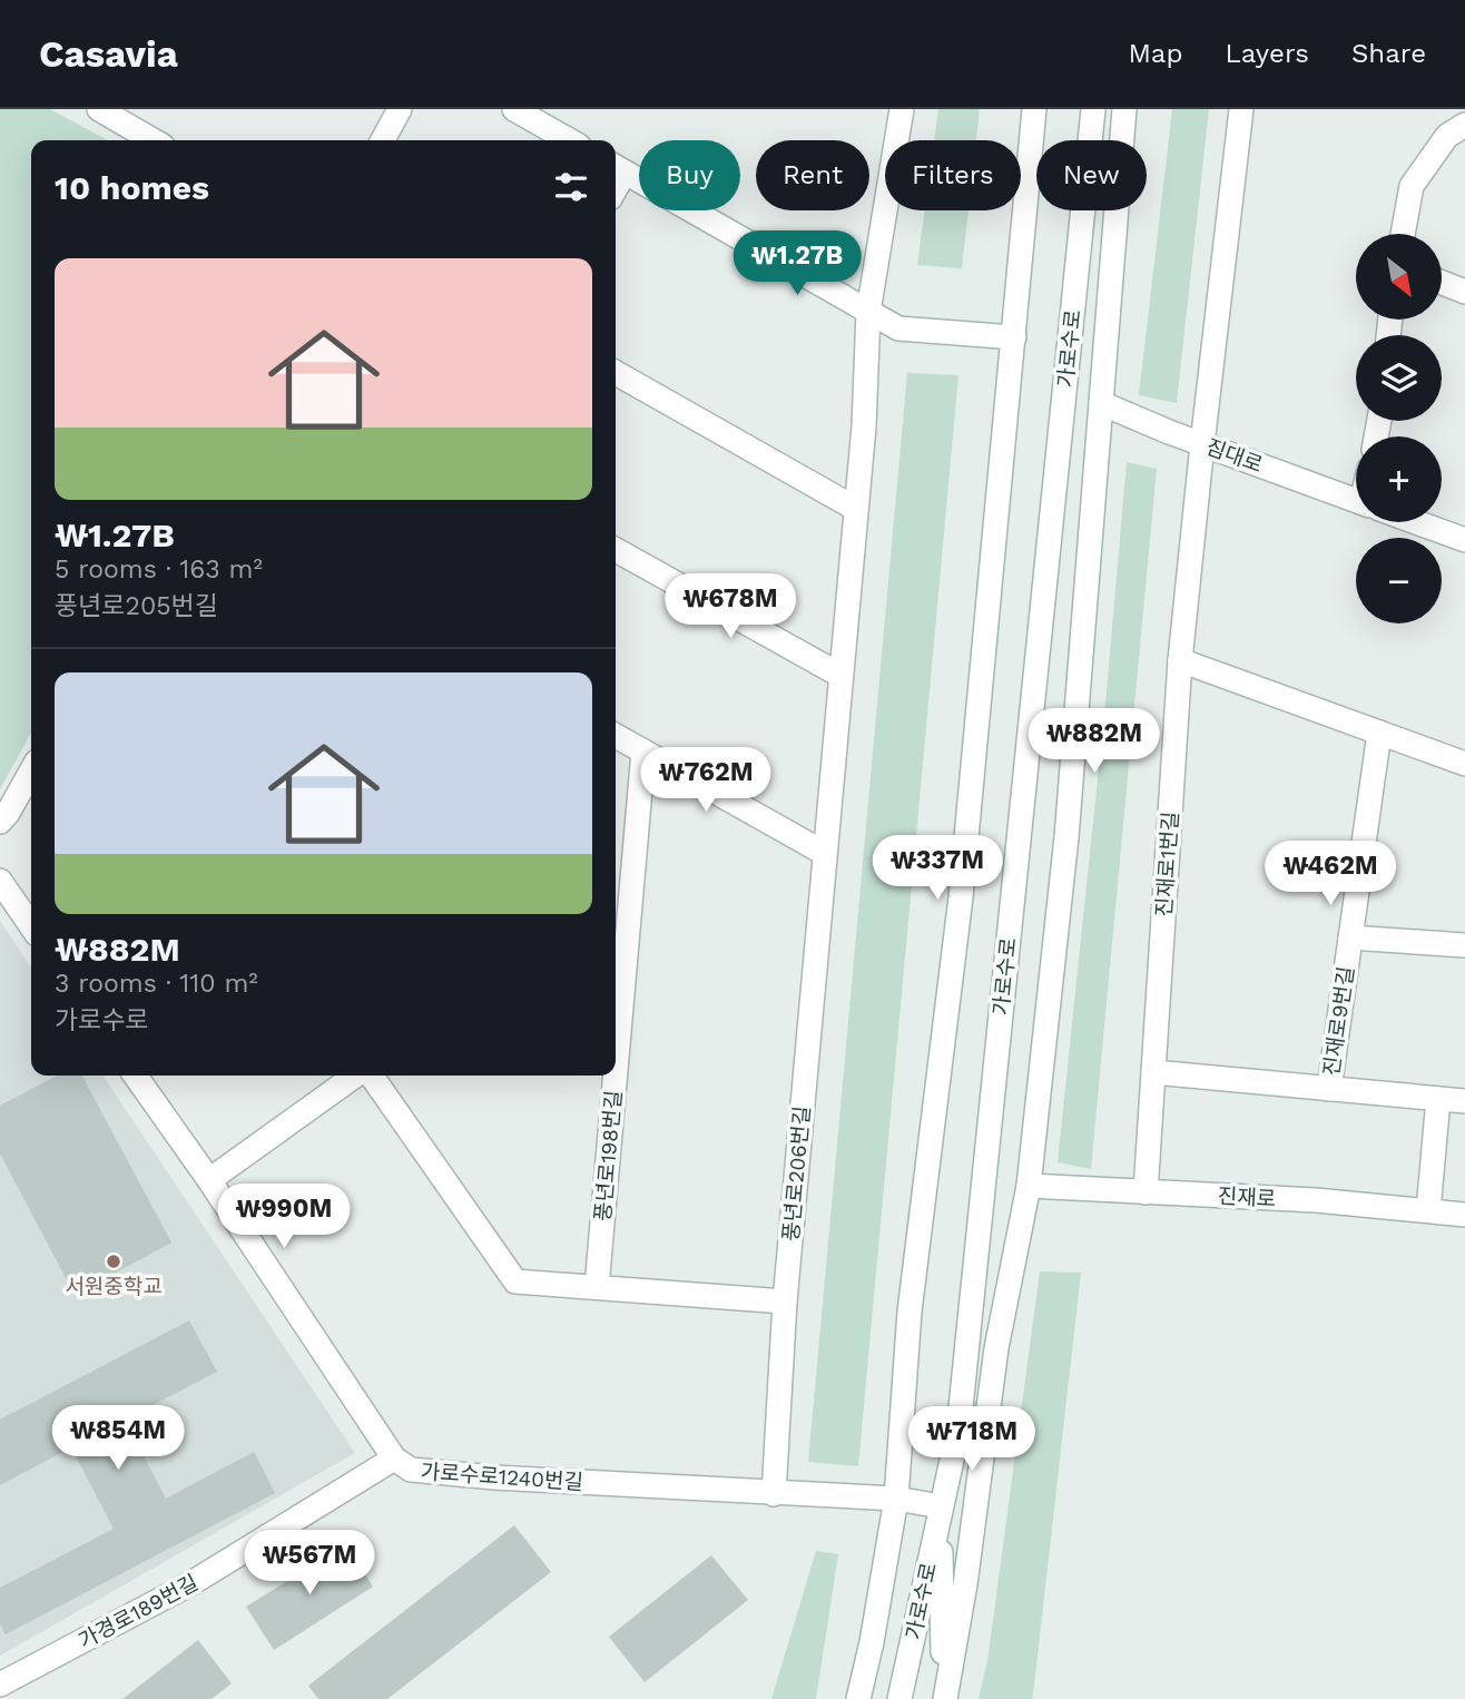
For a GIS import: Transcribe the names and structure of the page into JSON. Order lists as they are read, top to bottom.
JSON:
{
  "streets": {
    "street": [
      "가로수로",
      "짐대로",
      "진재로1번길",
      "진재로9번길",
      "풍년로198번길",
      "풍년로206번길",
      "진재로",
      "가로수로1240번길",
      "가경로189번길"
    ]
  },
  "crossings": [
    ["가로수로", "짐대로"],
    ["가로수로", "진재로"],
    ["가로수로", "가로수로1240번길"],
    ["짐대로", "진재로1번길"],
    ["진재로1번길", "진재로"],
    ["풍년로206번길", "가로수로1240번길"],
    ["가로수로1240번길", "가경로189번길"]
  ],
  "places": ["서원중학교"],
  "north": "bottom right",
  "page": {
    "header": "Casavia",
    "nav": ["Map", "Layers", "Share"],
    "chip": [
      "Buy",
      "Rent",
      "Filters",
      "New"
    ],
    "heading": "10 homes",
    "price": [
      "₩1.27B",
      "₩678M",
      "₩882M",
      "₩762M",
      "₩337M",
      "₩462M",
      "₩990M",
      "₩854M",
      "₩718M",
      "₩567M"
    ],
    "map_buttons": ["+", "−"],
    "list": [
      {
        "name": "₩1.27B",
        "note": "5 rooms · 163 m² · 풍년로205번길"
      },
      {
        "name": "₩882M",
        "note": "3 rooms · 110 m² · 가로수로"
      }
    ]
  }
}
